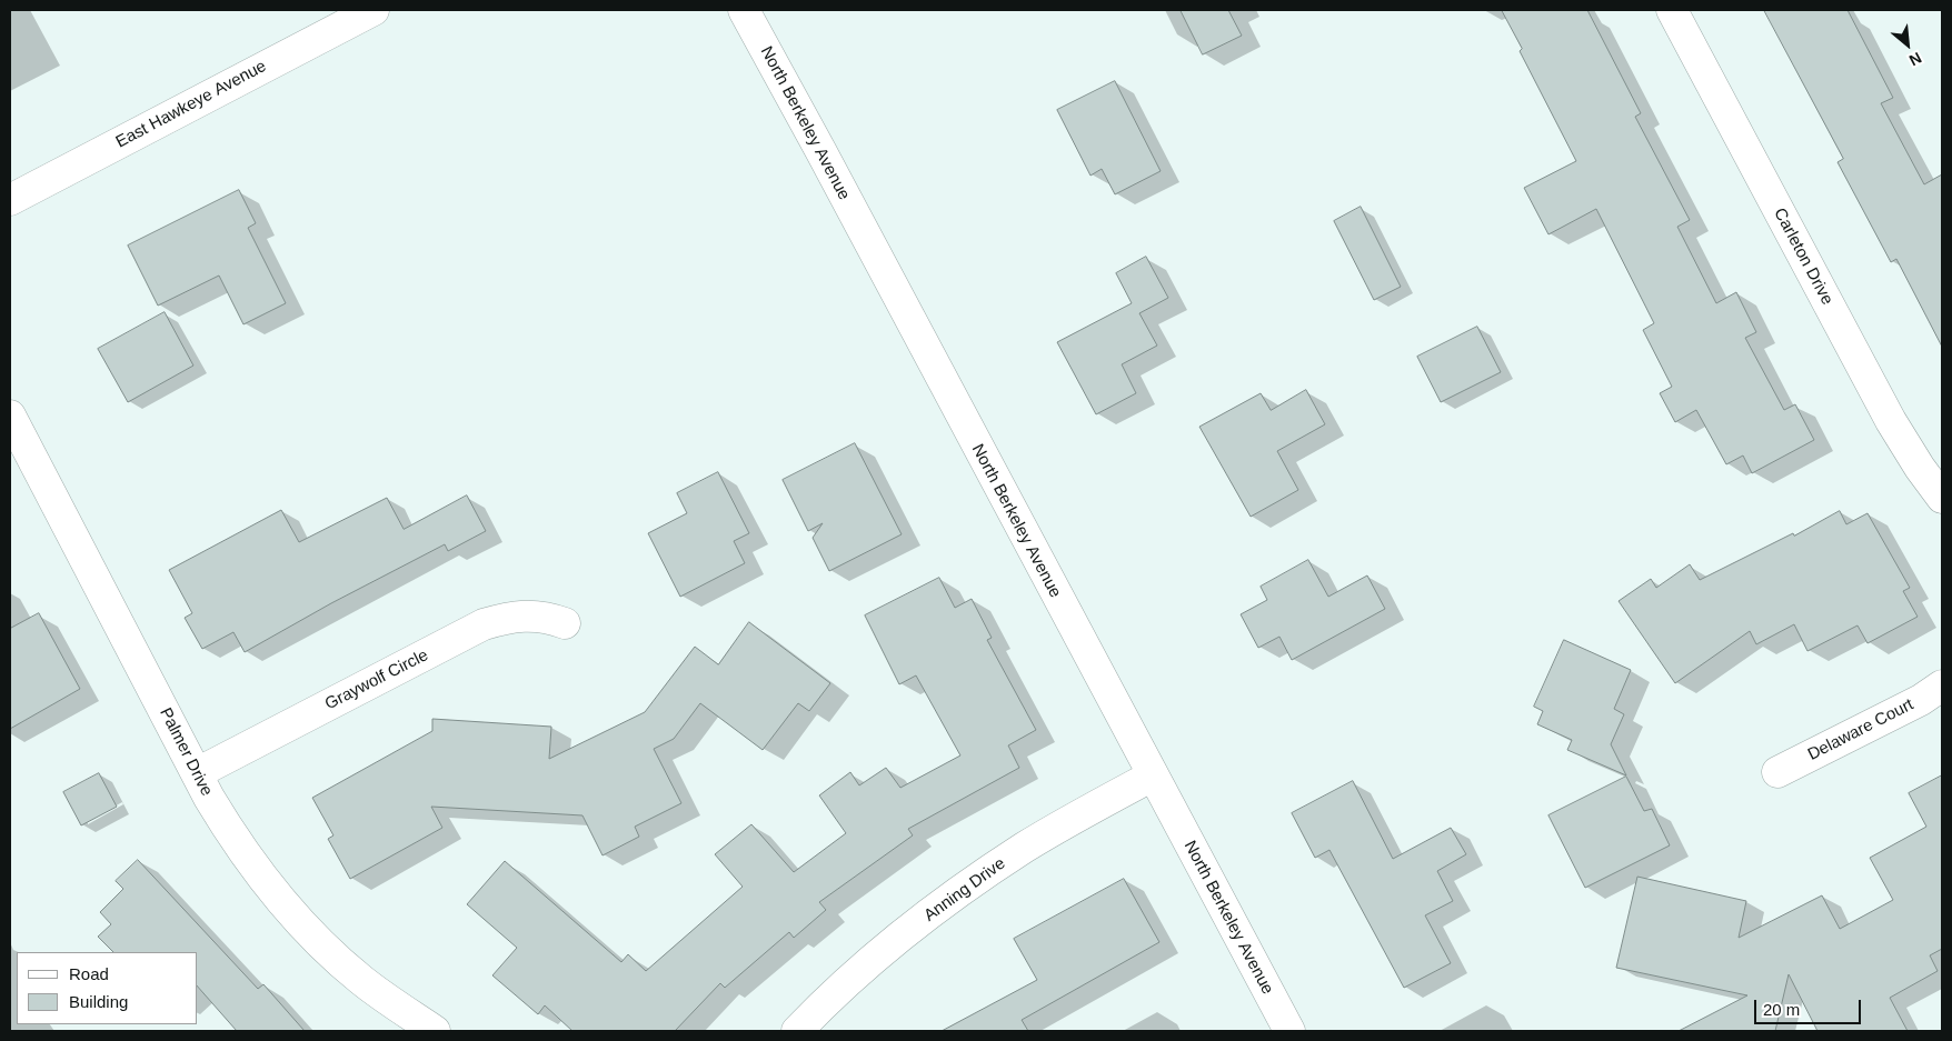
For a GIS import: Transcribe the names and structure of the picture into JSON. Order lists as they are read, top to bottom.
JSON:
{
  "streets": {
    "street": [
      "East Hawkeye Avenue",
      "North Berkeley Avenue",
      "Carleton Drive",
      "Graywolf Circle",
      "Delaware Court",
      "Palmer Drive",
      "Anning Drive"
    ]
  },
  "crossings": [
    ["North Berkeley Avenue", "Anning Drive"],
    ["Graywolf Circle", "Palmer Drive"]
  ],
  "legend": ["Road", "Building"],
  "scale_bar": "20 m",
  "north": "bottom right"
}
